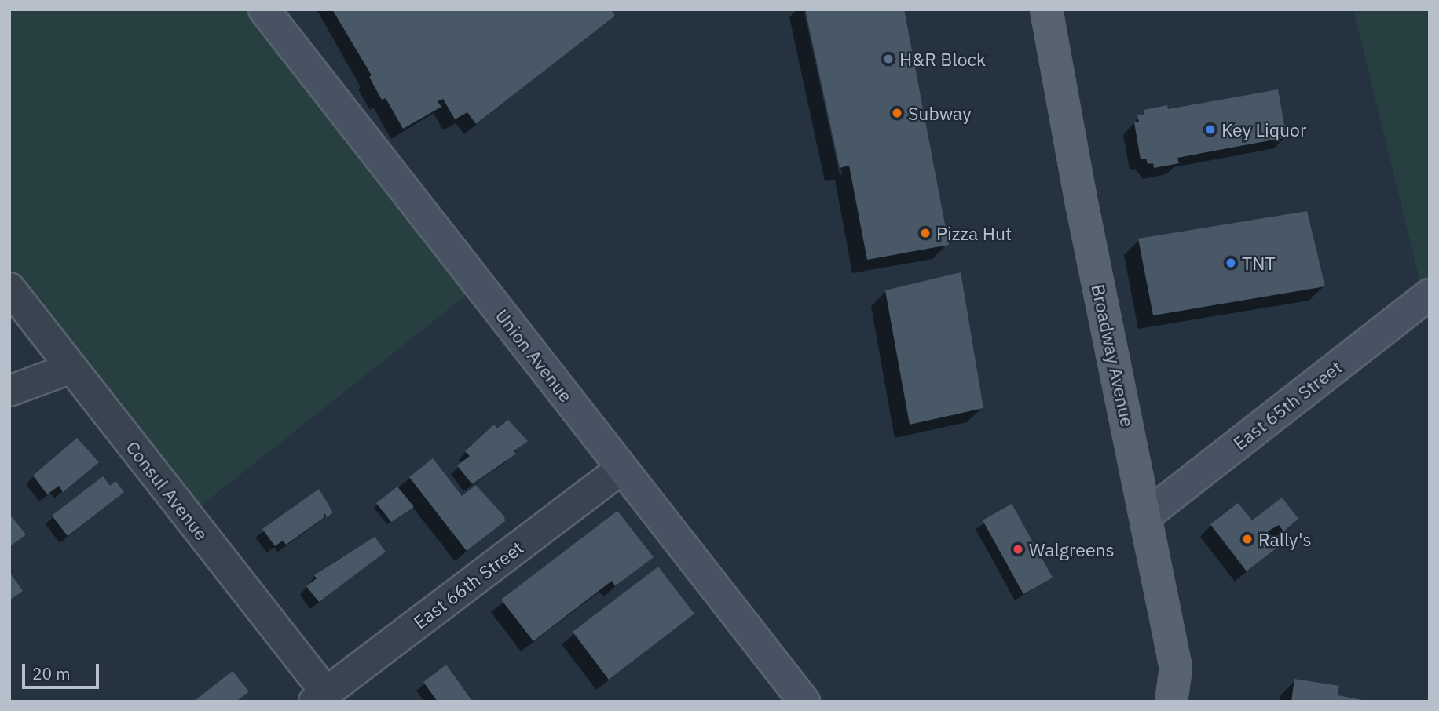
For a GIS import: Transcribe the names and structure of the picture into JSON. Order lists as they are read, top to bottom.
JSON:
{
  "streets": {
    "main road": ["Union Avenue", "Broadway Avenue", "East 65th Street"],
    "street": ["Consul Avenue", "East 66th Street"]
  },
  "crossings": [
    ["Union Avenue", "East 66th Street"],
    ["Broadway Avenue", "East 65th Street"],
    ["Consul Avenue", "East 66th Street"]
  ],
  "places": [
    "H&R Block",
    "Subway",
    "Key Liquor",
    "Pizza Hut",
    "TNT",
    "Rally's",
    "Walgreens"
  ],
  "scale_bar": "20 m"
}
